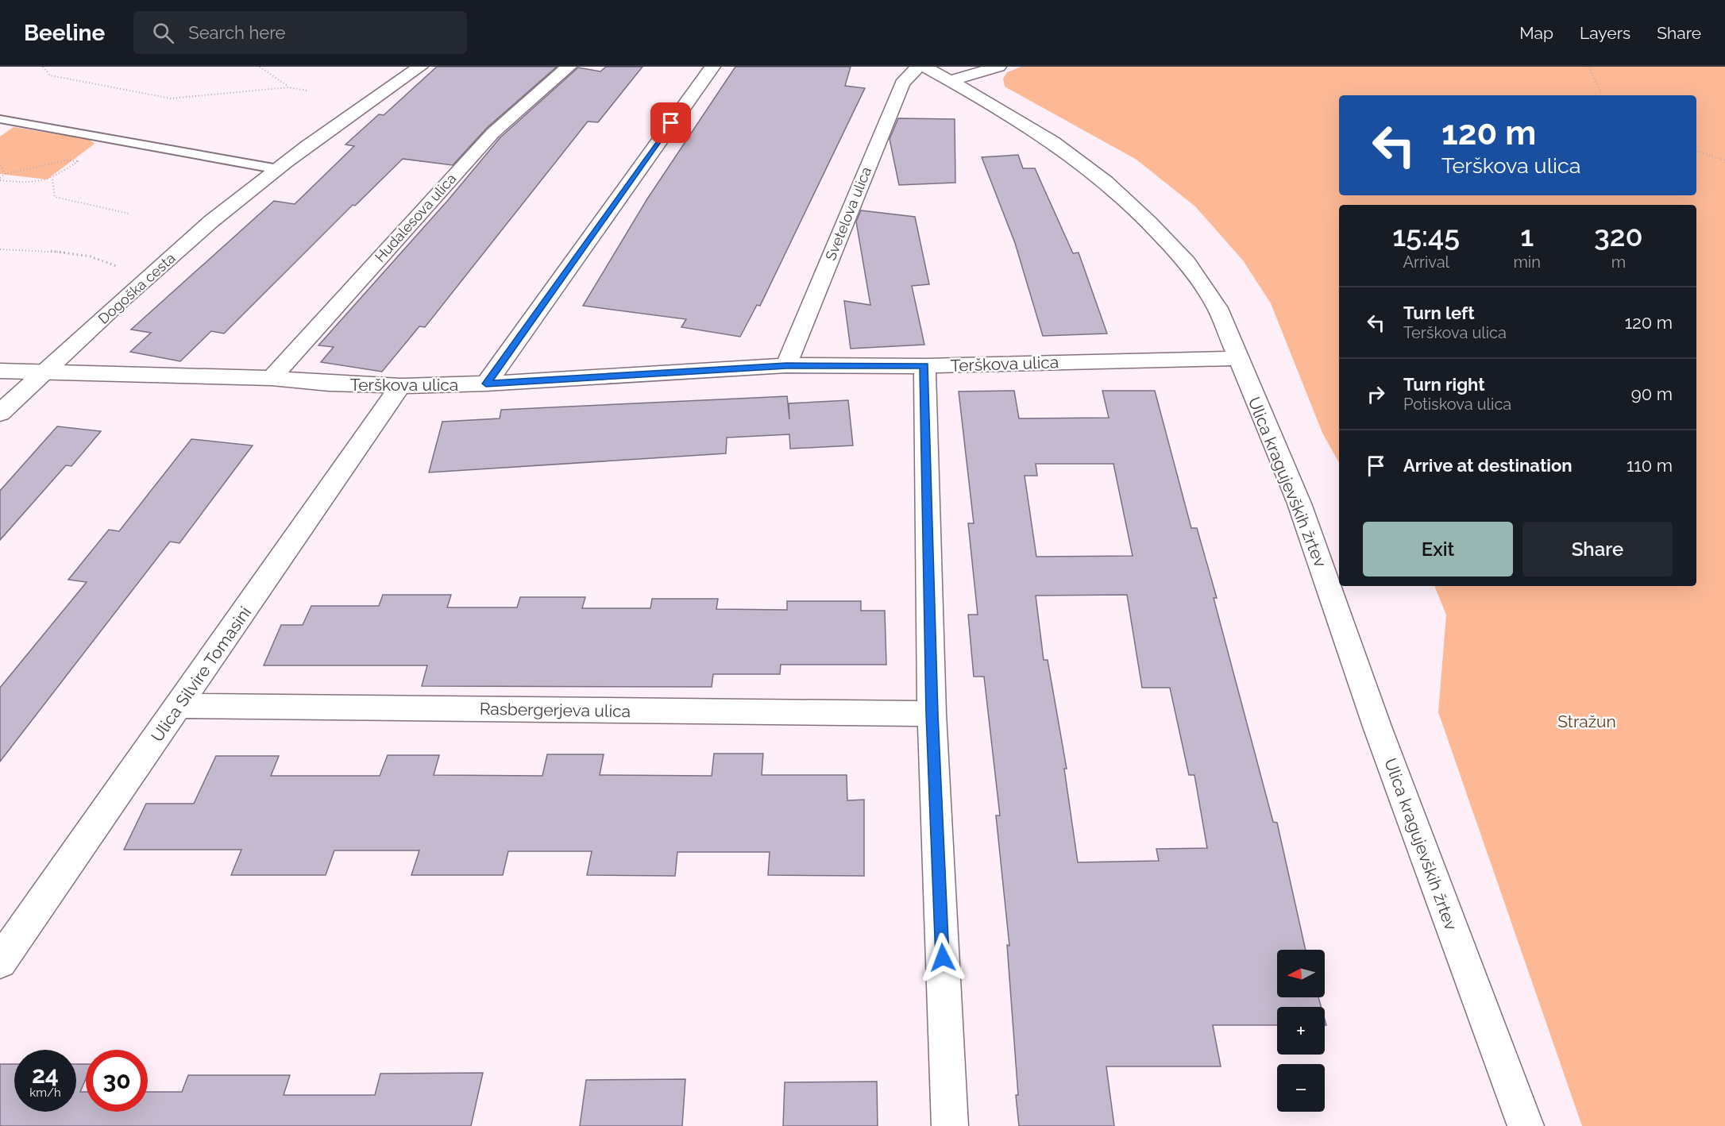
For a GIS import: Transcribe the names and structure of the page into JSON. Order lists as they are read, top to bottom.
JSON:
{
  "streets": {
    "street": [
      "Svetelova ulica",
      "Hudalesova ulica",
      "Dogoška cesta",
      "Terškova ulica",
      "Ulica kragujevških žrtev",
      "Ulica Silvire Tomasini",
      "Rasbergerjeva ulica"
    ]
  },
  "crossings": [
    ["Svetelova ulica", "Terškova ulica"],
    ["Hudalesova ulica", "Terškova ulica"],
    ["Dogoška cesta", "Terškova ulica"],
    ["Terškova ulica", "Ulica kragujevških žrtev"],
    ["Terškova ulica", "Ulica Silvire Tomasini"],
    ["Ulica Silvire Tomasini", "Rasbergerjeva ulica"]
  ],
  "parks": ["Stražun"],
  "north": "left",
  "page": {
    "header": "Beeline",
    "search": "Search here",
    "nav": ["Map", "Layers", "Share"],
    "turn": ["120 m", "Terškova ulica"],
    "eta": [
      "15:45",
      "Arrival",
      "1",
      "min",
      "320",
      "m"
    ],
    "list": [
      {
        "name": "Turn left",
        "note": "Terškova ulica",
        "value": "120 m"
      },
      {
        "name": "Turn right",
        "note": "Potiskova ulica",
        "value": "90 m"
      },
      {
        "name": "Arrive at destination",
        "value": "110 m"
      }
    ],
    "buttons": ["Exit", "Share"],
    "map_buttons": ["+", "−"],
    "speed": "24 km/h",
    "limit": "30"
  }
}
